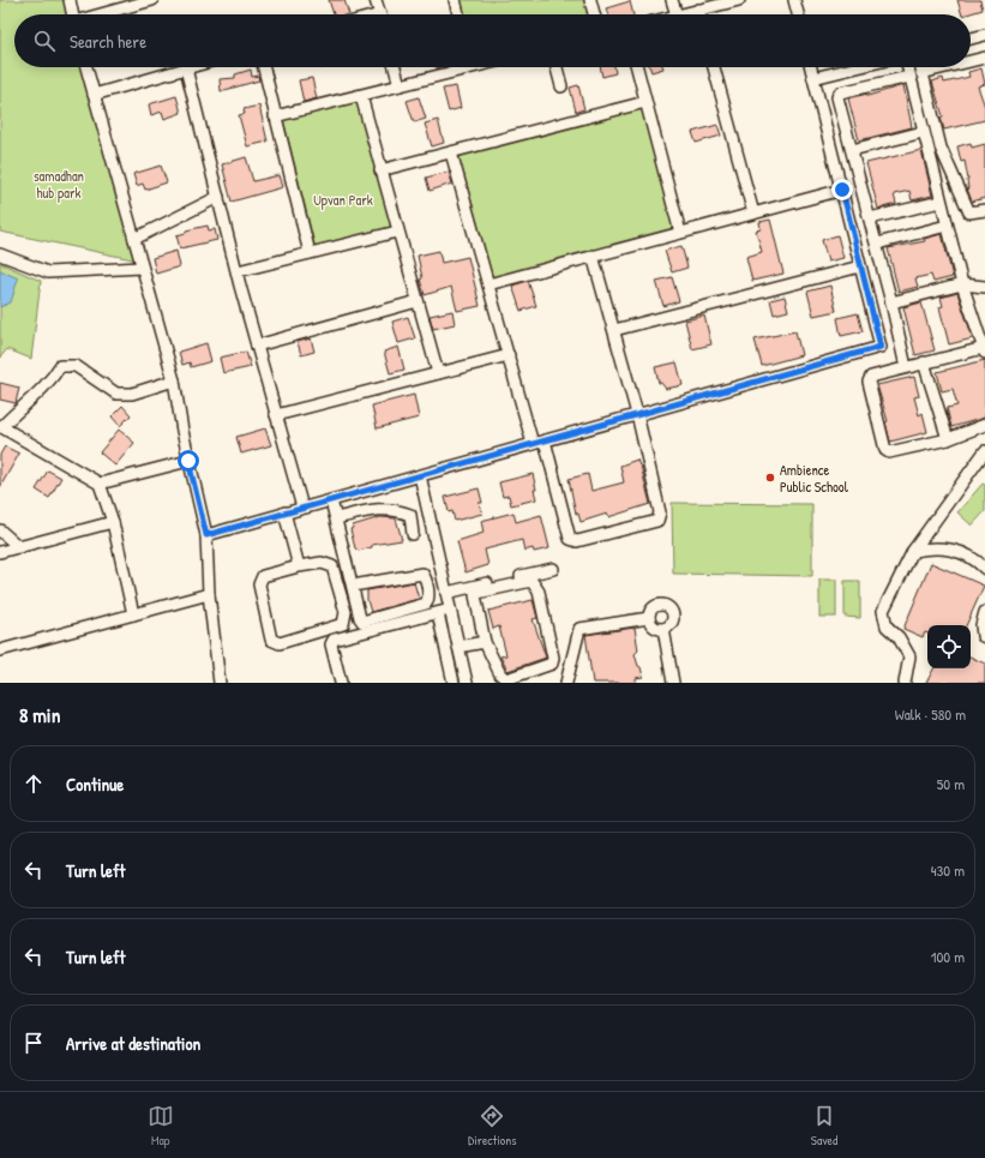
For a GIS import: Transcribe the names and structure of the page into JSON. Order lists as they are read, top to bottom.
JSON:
{
  "parks": ["samadhan hub park", "Upvan Park"],
  "places": ["Ambience Public School"],
  "page": {
    "search": "Search here",
    "heading": ["8 min", "Walk · 580 m"],
    "list": [
      ["Continue", "50 m"],
      ["Turn left", "430 m"],
      ["Turn left", "100 m"],
      "Arrive at destination"
    ],
    "nav": ["Map", "Directions", "Saved"]
  }
}
